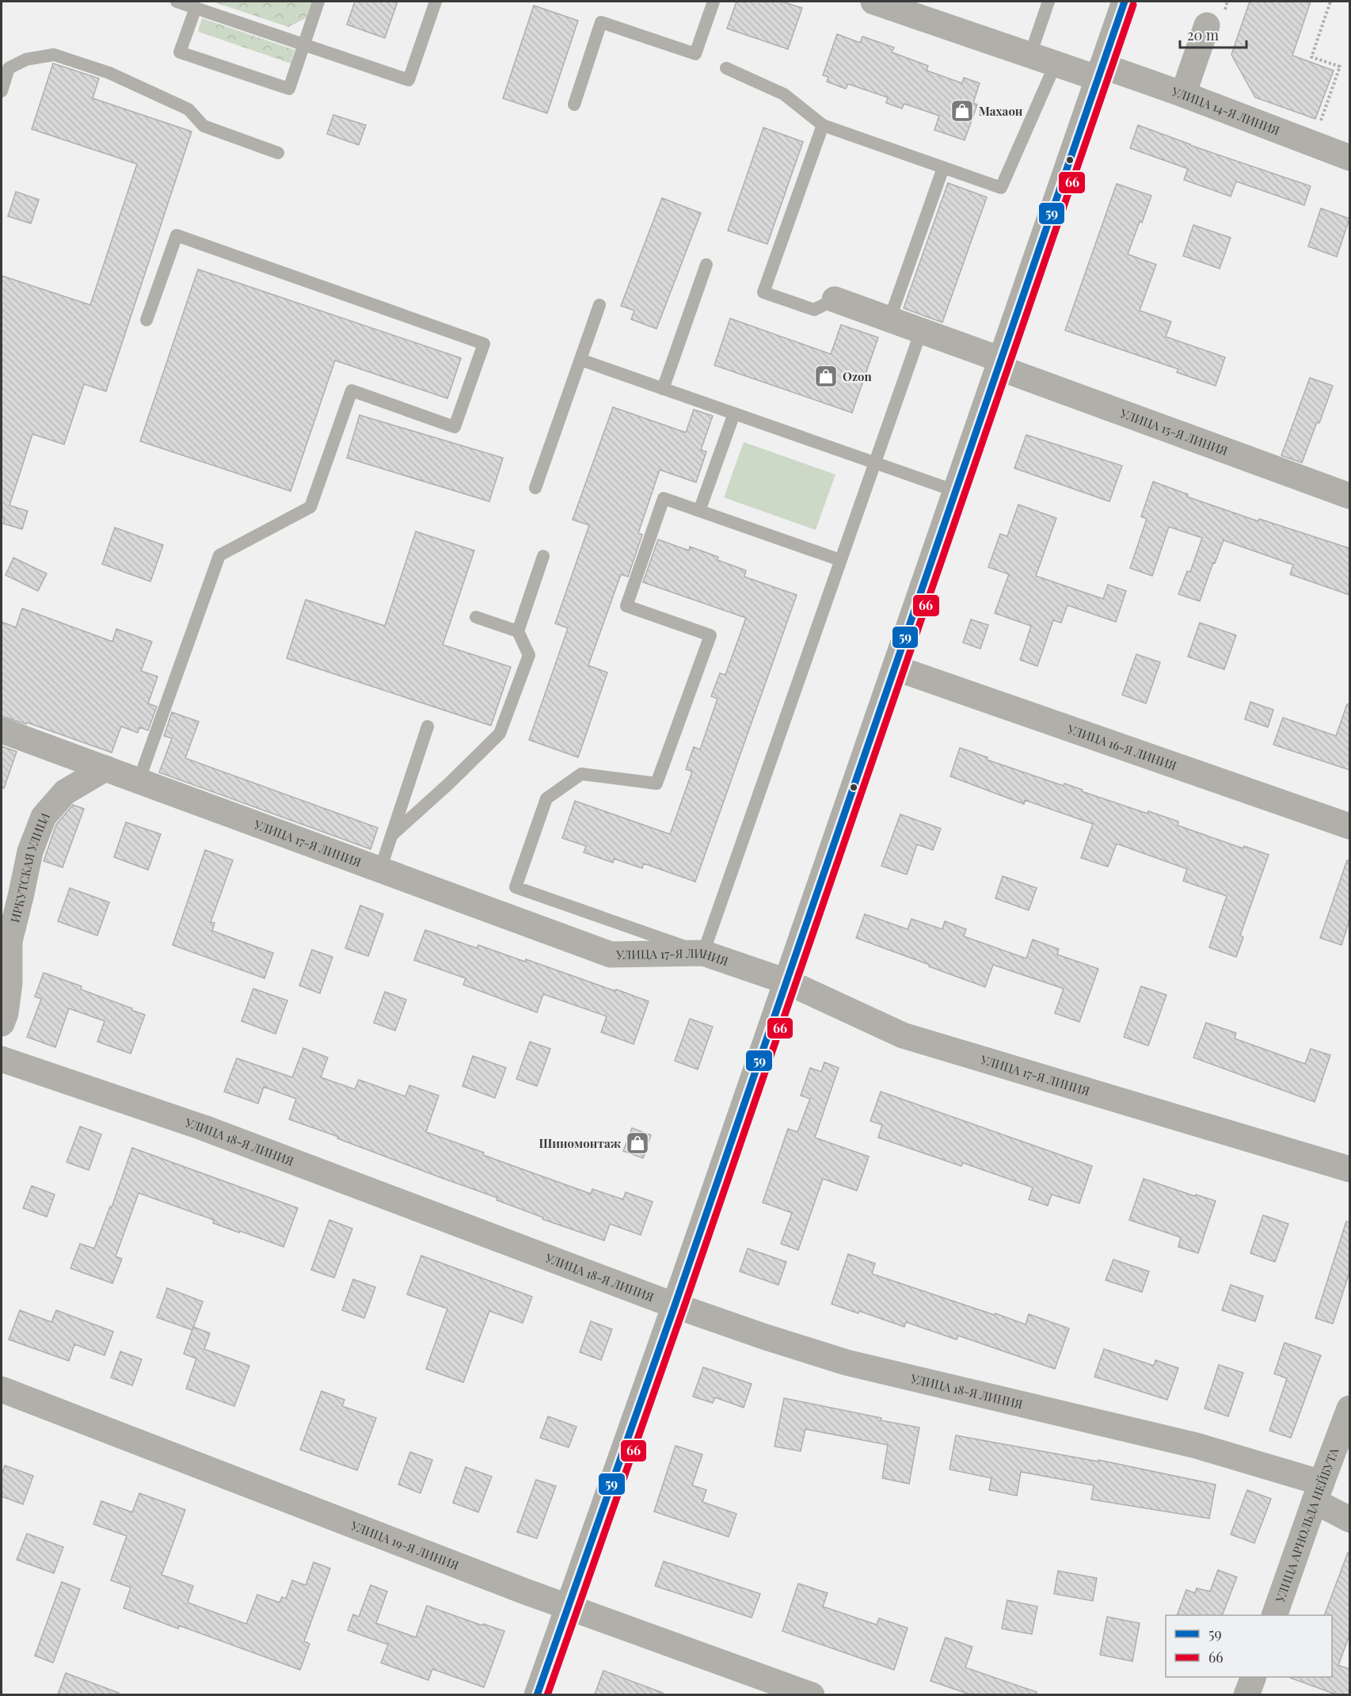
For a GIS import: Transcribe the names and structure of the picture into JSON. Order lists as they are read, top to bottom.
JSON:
{
  "streets": {
    "street": [
      "УЛИЦА 14-Я ЛИНИЯ",
      "УЛИЦА 15-Я ЛИНИЯ",
      "УЛИЦА 16-Я ЛИНИЯ",
      "УЛИЦА 17-Я ЛИНИЯ",
      "ИРКУТСКАЯ УЛИЦА",
      "УЛИЦА 18-Я ЛИНИЯ",
      "УЛИЦА АРНОЛЬДА НЕЙБУТА",
      "УЛИЦА 19-Я ЛИНИЯ"
    ]
  },
  "crossings": [
    ["УЛИЦА 17-Я ЛИНИЯ", "ИРКУТСКАЯ УЛИЦА"],
    ["УЛИЦА 18-Я ЛИНИЯ", "УЛИЦА АРНОЛЬДА НЕЙБУТА"]
  ],
  "places": {
    "shop": ["Махаон", "Ozon", "Шиномонтаж"]
  },
  "lines": ["transit line 59", "transit line 66"],
  "legend": ["59", "66"],
  "scale_bar": "20 m"
}
